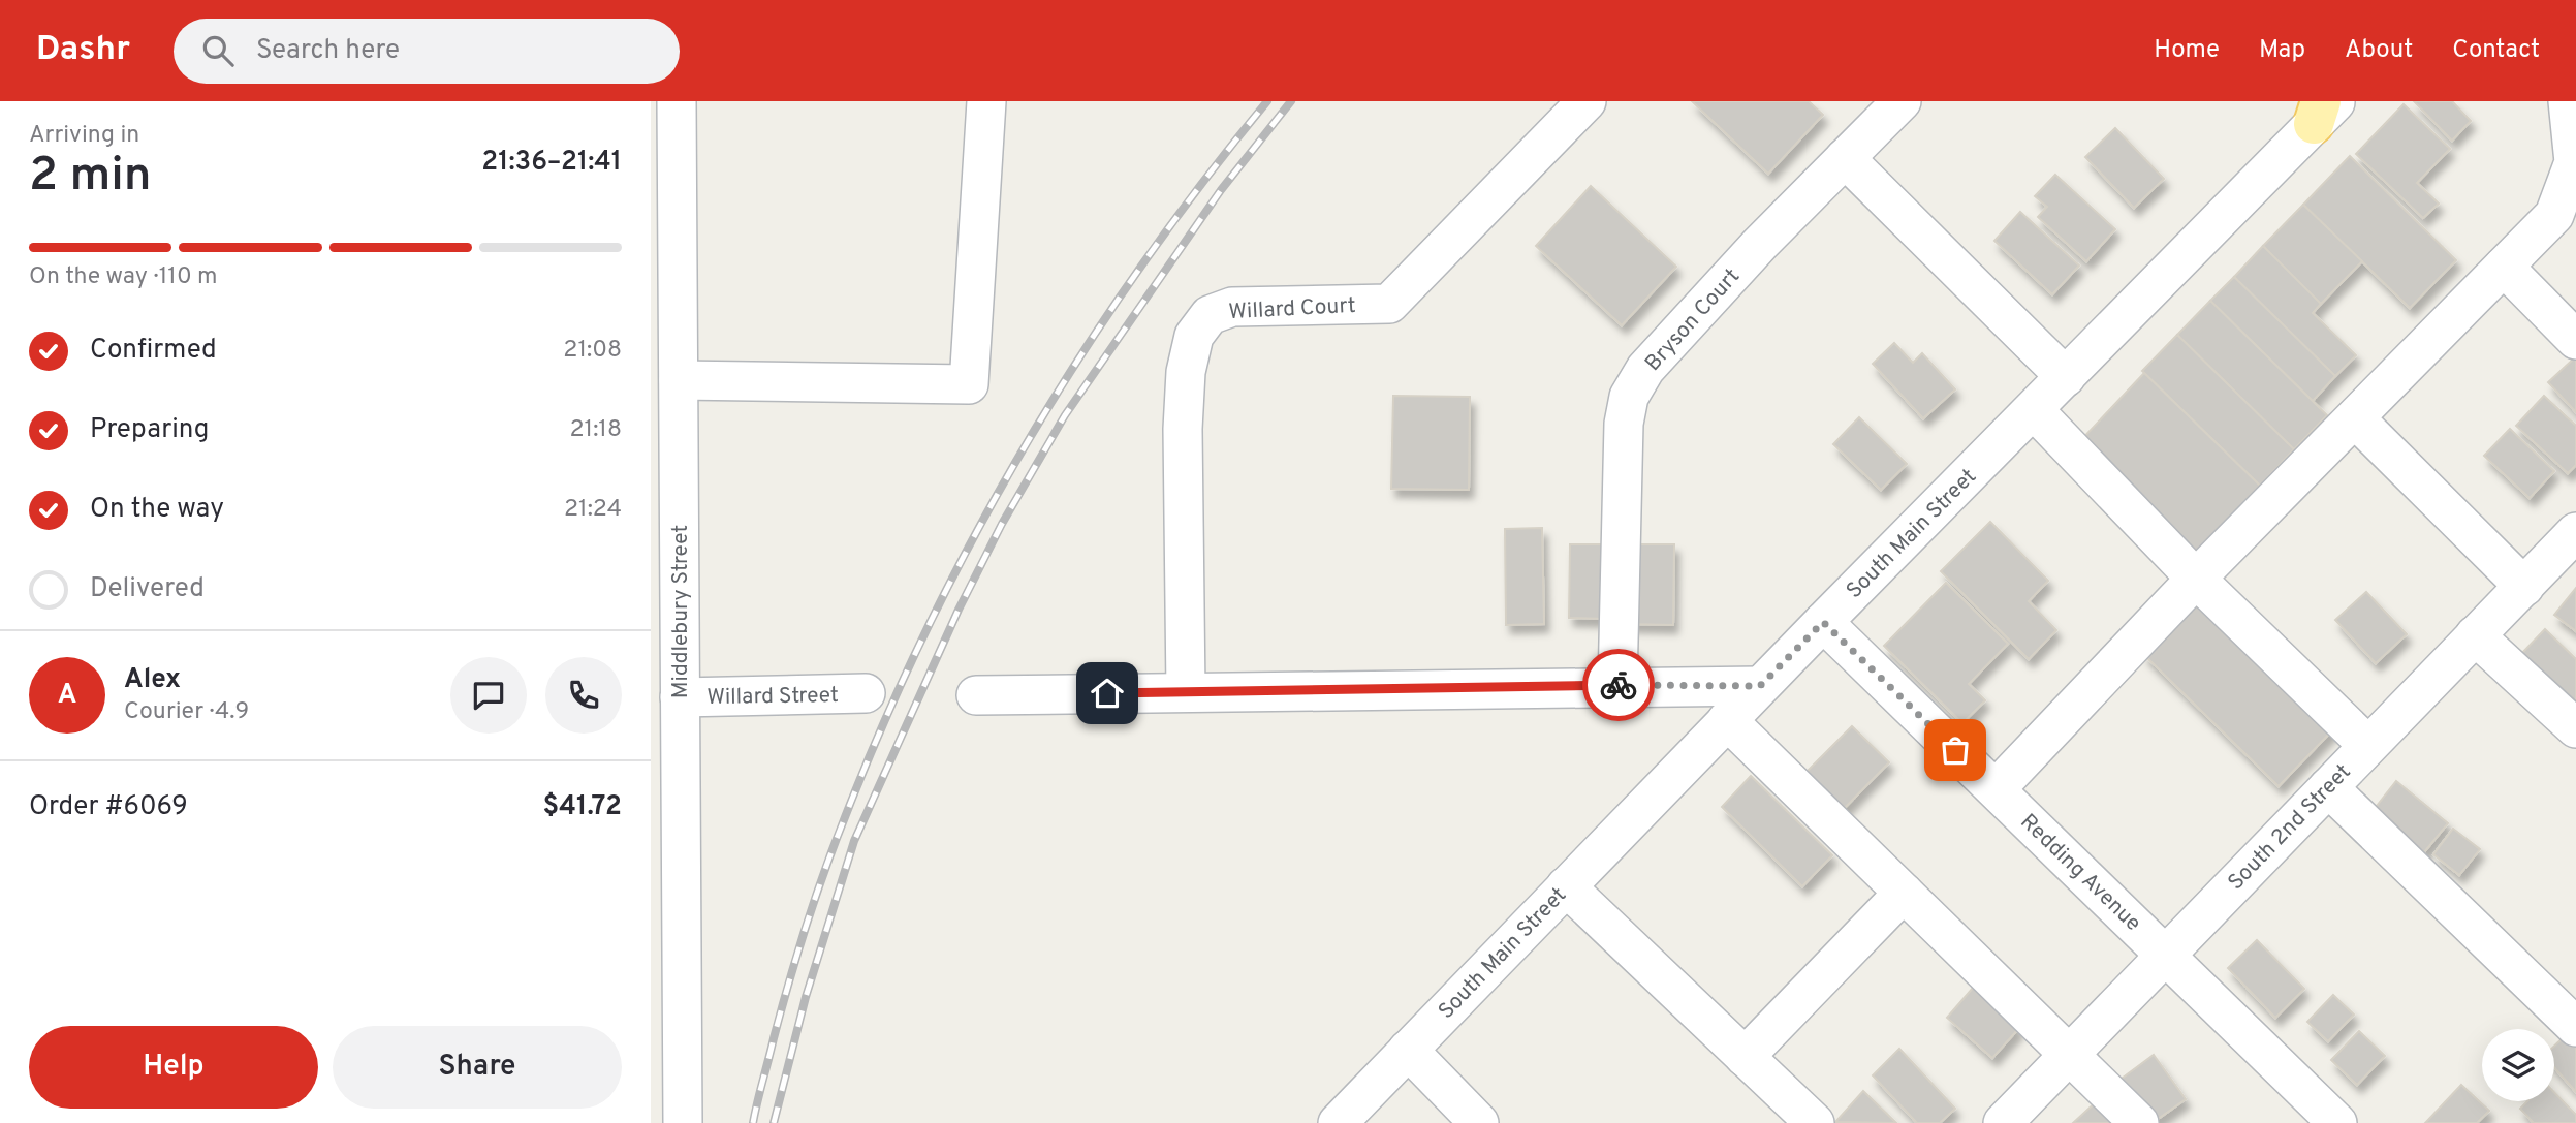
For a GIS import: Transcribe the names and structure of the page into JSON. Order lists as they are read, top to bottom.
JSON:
{
  "streets": {
    "street": [
      "Willard Court",
      "Bryson Court",
      "South Main Street",
      "Middlebury Street",
      "Willard Street",
      "South 2nd Street",
      "Redding Avenue"
    ]
  },
  "crossings": [
    ["South Main Street", "Redding Avenue"],
    ["Middlebury Street", "Willard Street"],
    ["South 2nd Street", "Redding Avenue"]
  ],
  "page": {
    "header": "Dashr",
    "search": "Search here",
    "nav": [
      "Home",
      "Map",
      "About",
      "Contact"
    ],
    "heading": ["2 min", "Arriving in", "21:36–21:41"],
    "panel": [
      "Alex",
      "Courier · 4.9",
      "Order #6069",
      "$41.72"
    ],
    "bar": "On the way · 110 m",
    "list": [
      ["Confirmed", "21:08"],
      ["Preparing", "21:18"],
      ["On the way", "21:24"],
      "Delivered"
    ],
    "round": "A",
    "buttons": ["Help", "Share"]
  }
}
